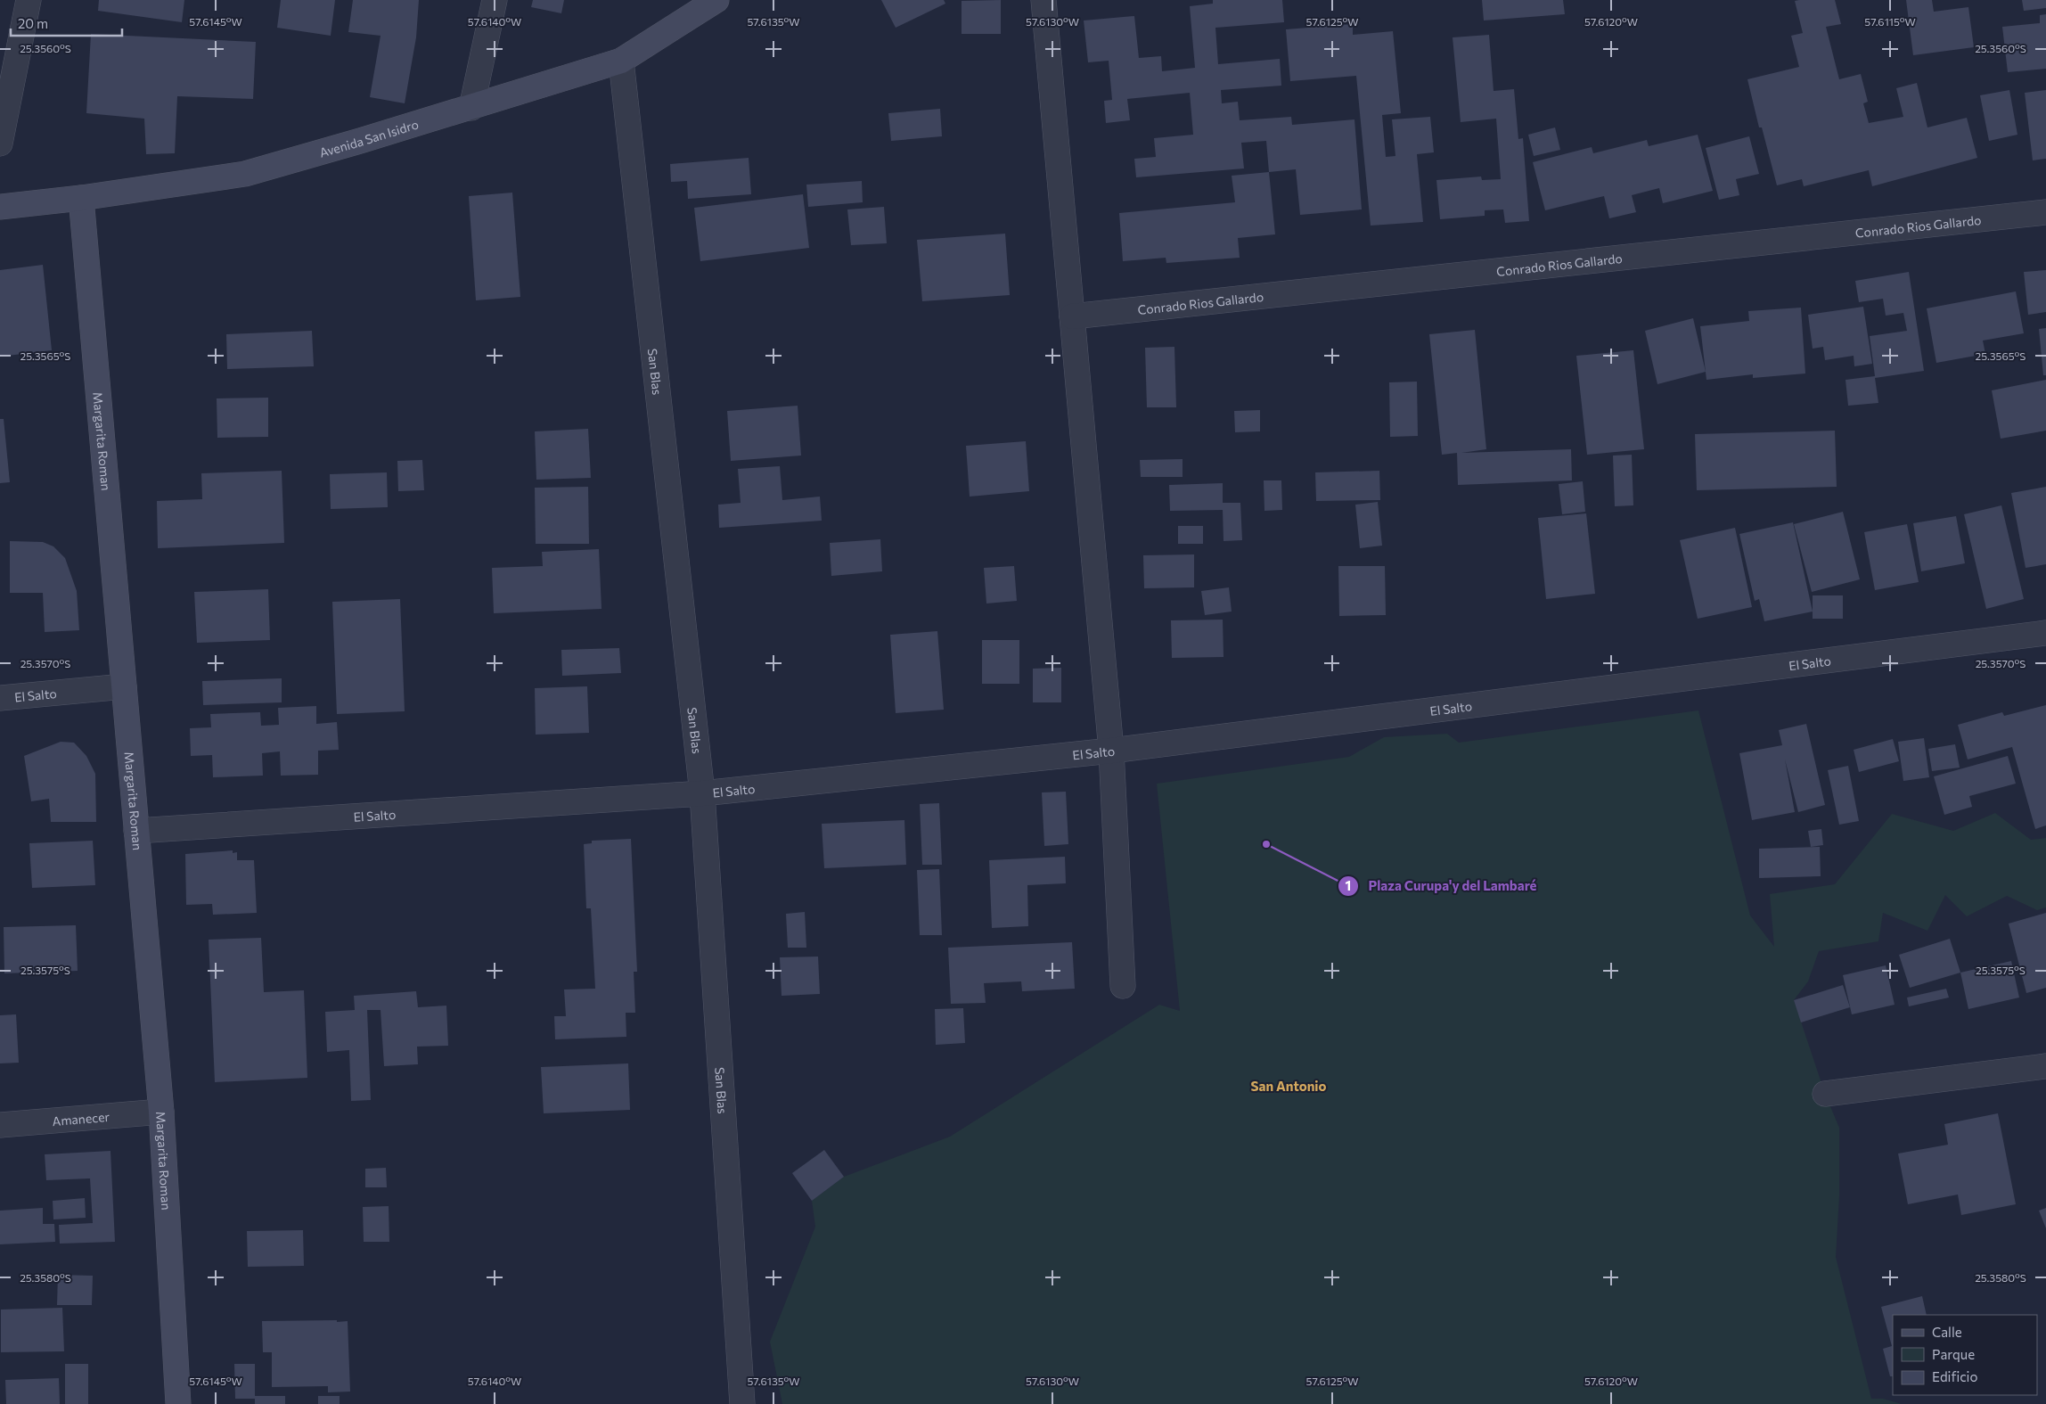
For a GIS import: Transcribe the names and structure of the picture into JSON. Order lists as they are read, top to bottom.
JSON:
{
  "streets": {
    "street": [
      "Avenida San Isidro",
      "Conrado Rios Gallardo",
      "San Blas",
      "Margarita Roman",
      "El Salto",
      "Amanecer"
    ]
  },
  "crossings": [
    ["Avenida San Isidro", "San Blas"],
    ["Avenida San Isidro", "Margarita Roman"],
    ["San Blas", "El Salto"],
    ["Margarita Roman", "El Salto"],
    ["Margarita Roman", "Amanecer"]
  ],
  "districts": ["San Antonio"],
  "places": ["Plaza Curupa'y del Lambaré"],
  "legend": ["Calle", "Parque", "Edificio"],
  "scale_bar": "20 m",
  "coordinates": [
    "57.6145°W",
    "57.6140°W",
    "57.6135°W",
    "57.6130°W",
    "57.6125°W",
    "57.6120°W",
    "57.6115°W",
    "25.3560°S",
    "25.3565°S",
    "25.3570°S",
    "25.3575°S",
    "25.3580°S"
  ]
}
